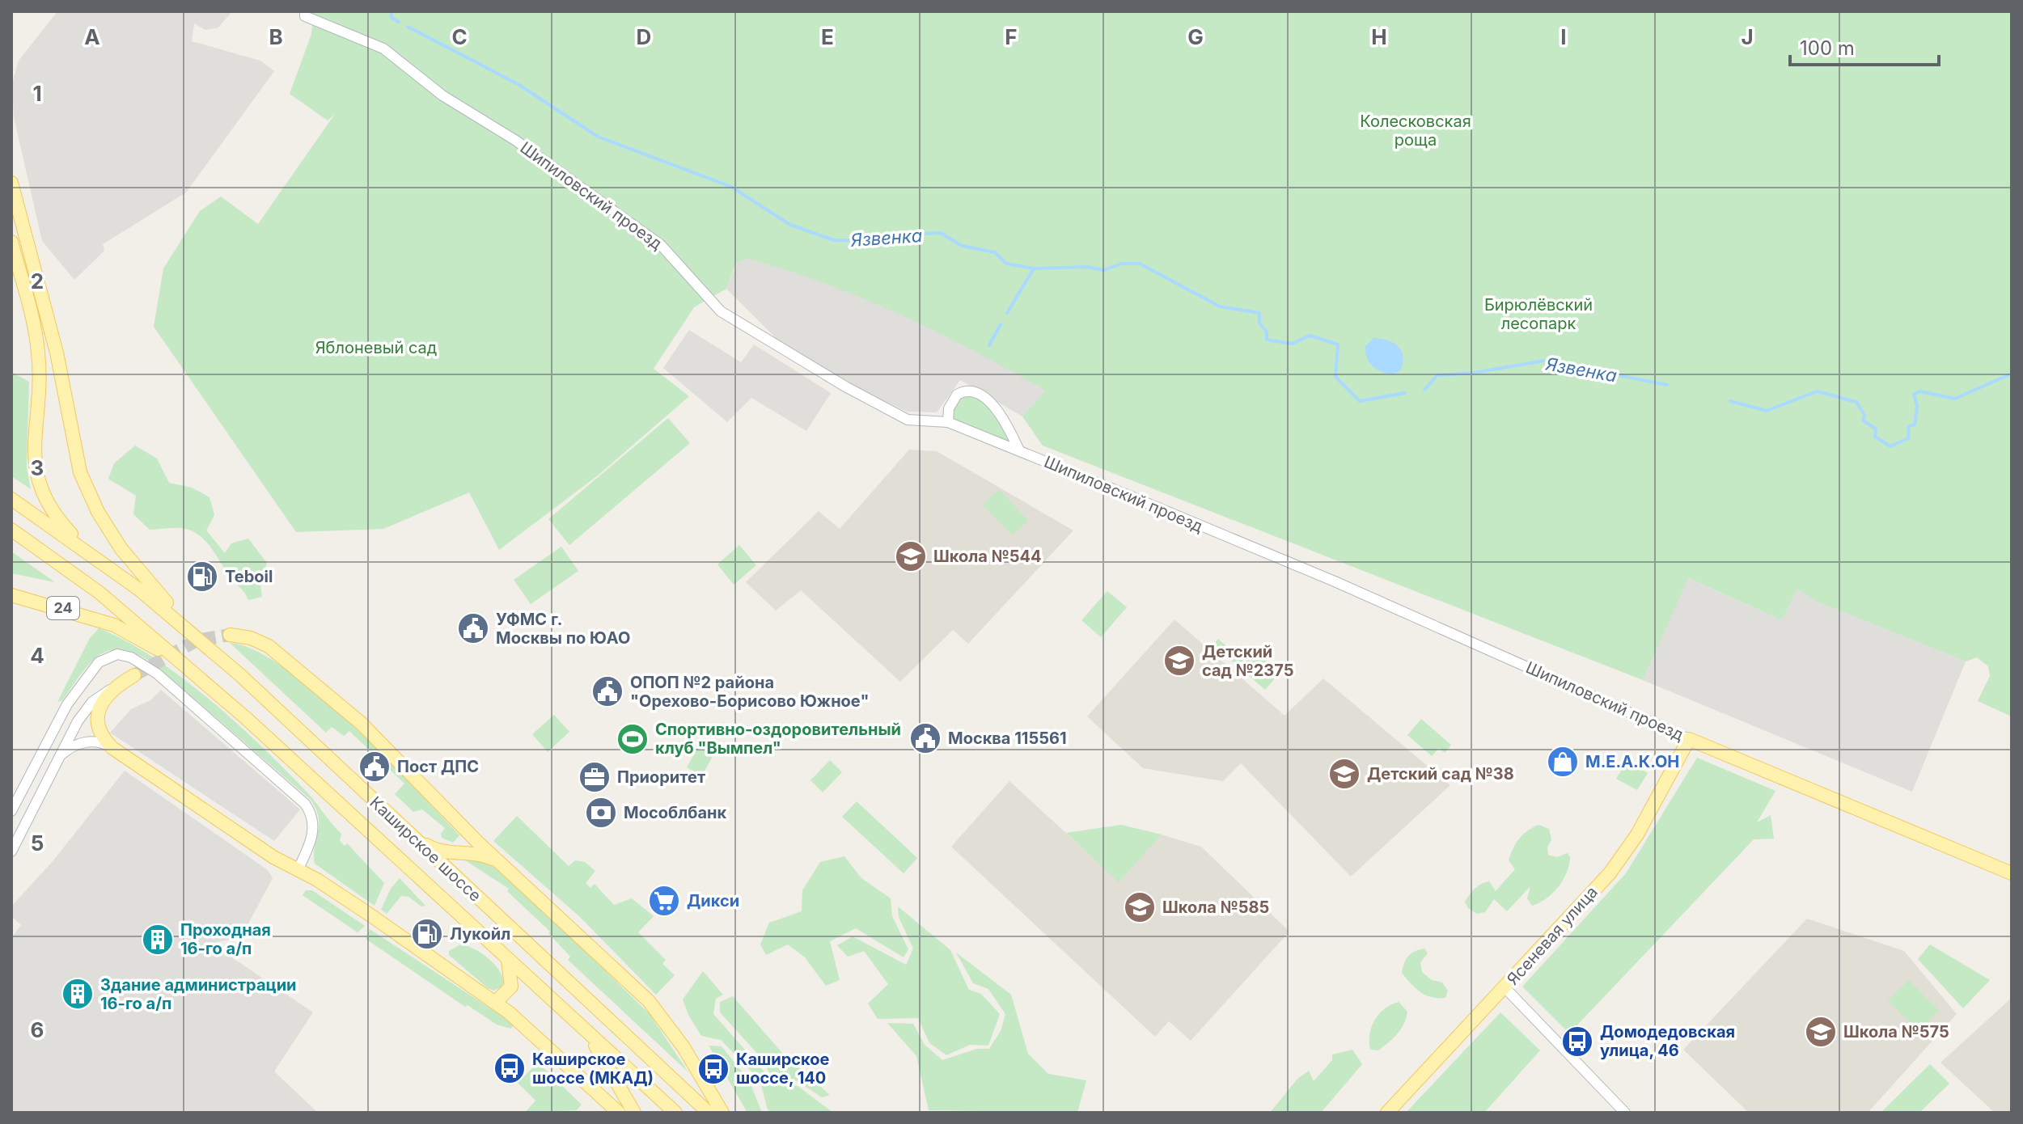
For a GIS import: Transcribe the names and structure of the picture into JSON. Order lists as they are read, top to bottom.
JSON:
{
  "streets": {
    "main road": [
      "Шипиловский проезд",
      "24",
      "Каширское шоссе",
      "Ясеневая улица"
    ]
  },
  "crossings": [
    ["Шипиловский проезд", "Ясеневая улица"],
    ["24", "Каширское шоссе"]
  ],
  "water": ["Язвенка"],
  "parks": ["Колесковская роща", "Бирюлёвский лесопарк", "Яблоневый сад"],
  "places": {
    "school or university": [
      "Школа №544",
      "Детский сад №2375",
      "Детский сад №38",
      "Школа №585",
      "Школа №575"
    ],
    "fuel station": ["Teboil", "Лукойл"],
    "public building": [
      "УФМС г. Москвы по ЮАО",
      "ОПОП №2 района \"Орехово-Борисово Южное\"",
      "Москва 115561",
      "Пост ДПС"
    ],
    "sports": ["Спортивно-оздоровительный клуб \"Вымпел\""],
    "shop": ["М.Е.А.К.ОН"],
    "office": ["Приоритет"],
    "bank": ["Мособлбанк"],
    "supermarket": ["Дикси"],
    "building": ["Проходная 16-го а/п", "Здание администрации 16-го а/п"],
    "bus stop": ["Домодедовская улица, 46", "Каширское шоссе (МКАД)", "Каширское шоссе, 140"]
  },
  "scale_bar": "100 m",
  "grid": {
    "columns": [
      "A",
      "B",
      "C",
      "D",
      "E",
      "F",
      "G",
      "H",
      "I",
      "J"
    ],
    "rows": [
      "1",
      "2",
      "3",
      "4",
      "5",
      "6"
    ]
  }
}
